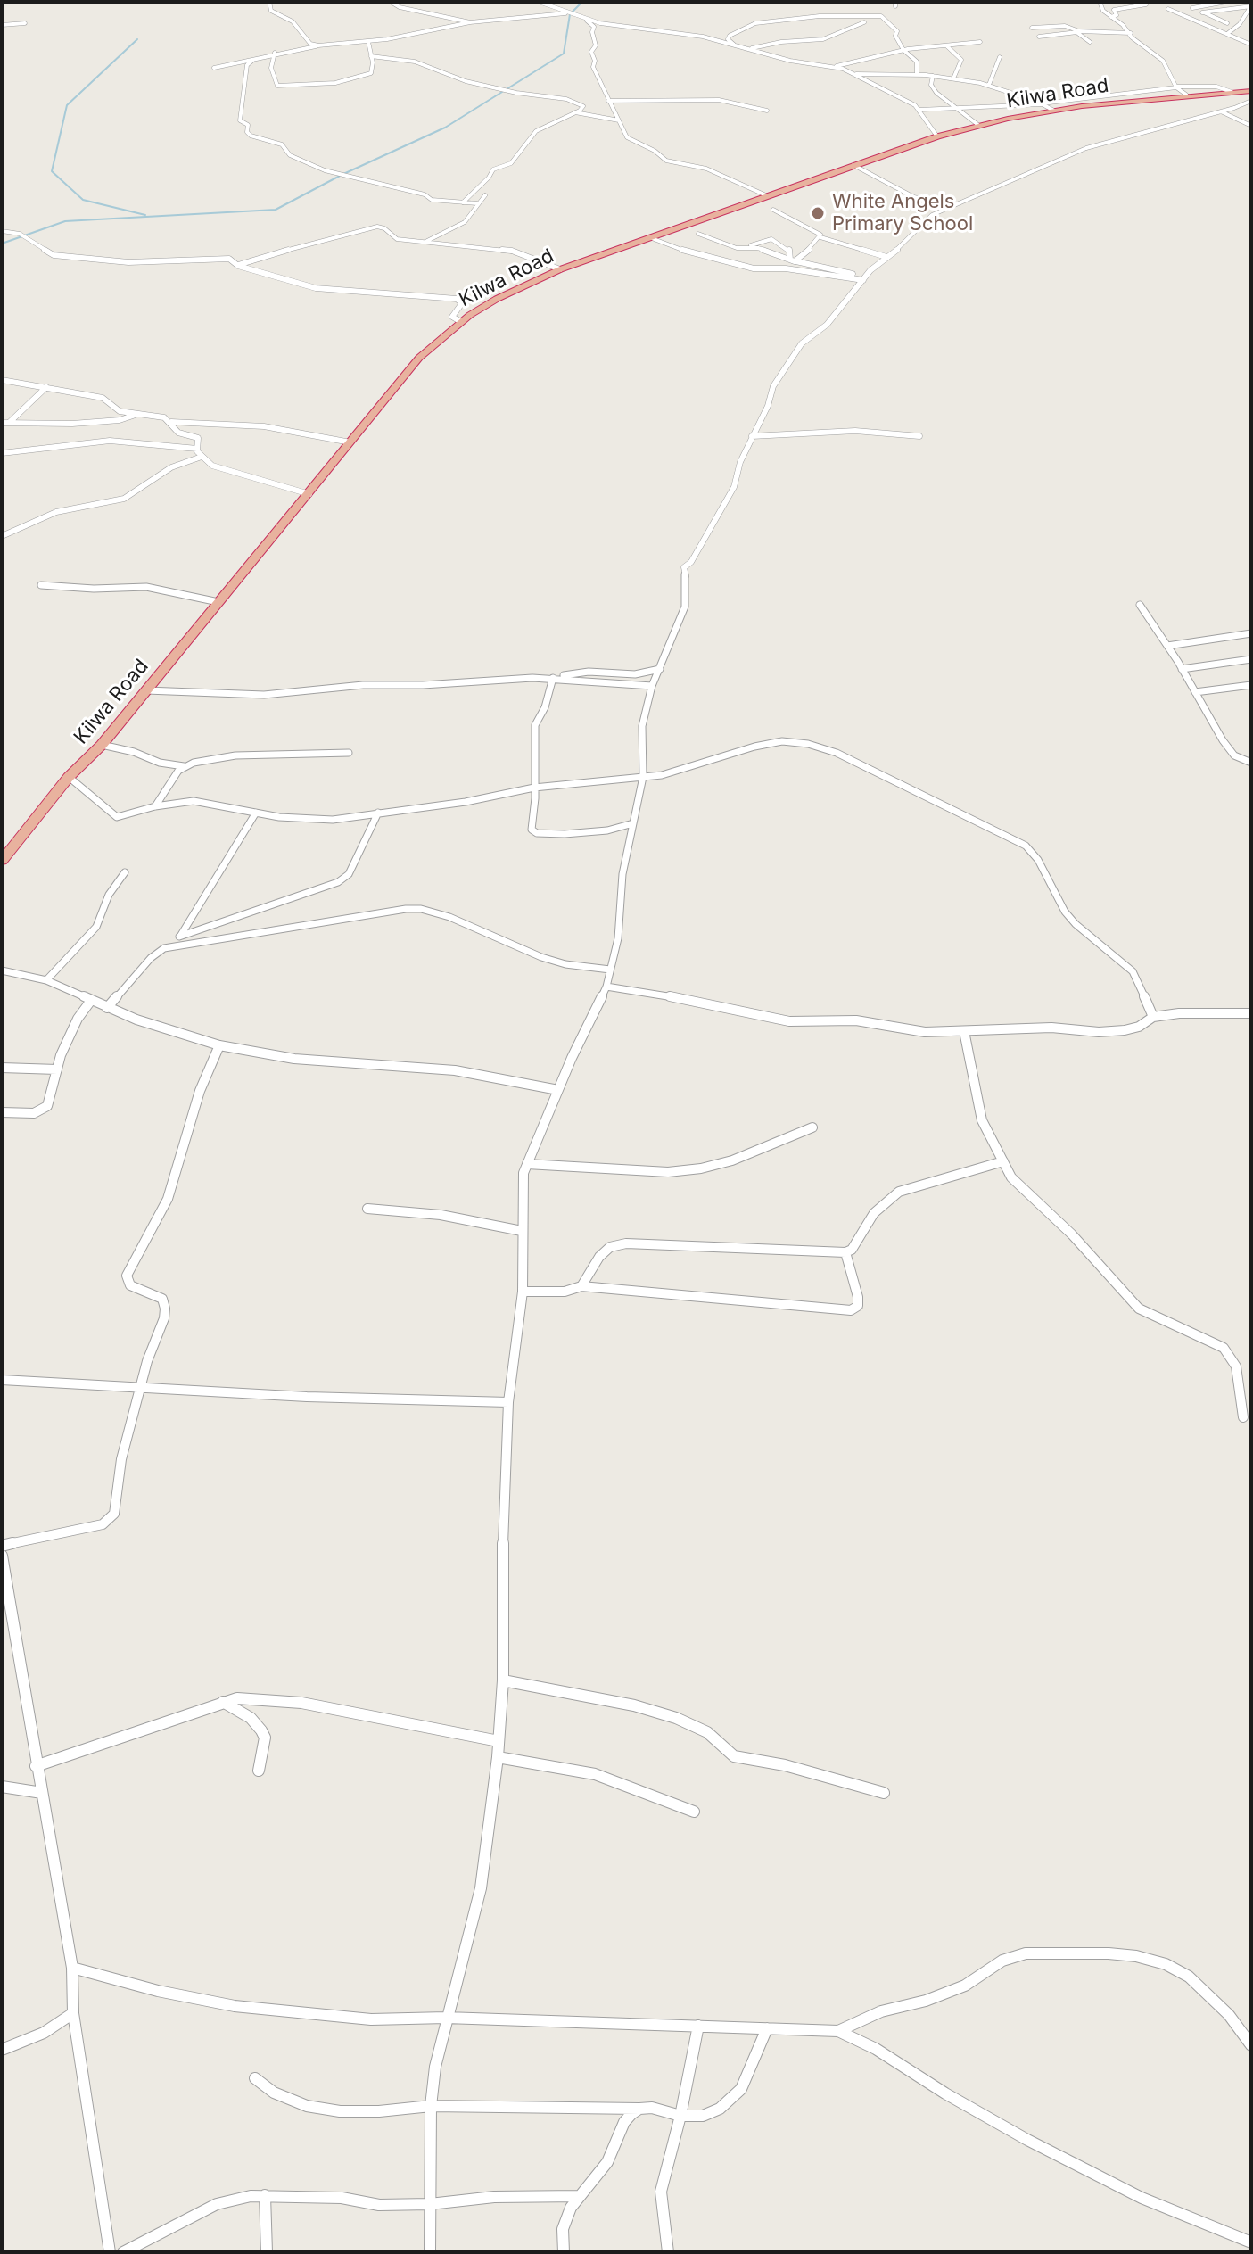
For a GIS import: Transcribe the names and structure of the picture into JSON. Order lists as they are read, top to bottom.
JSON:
{
  "streets": {
    "highway": ["Kilwa Road"]
  },
  "places": ["White Angels Primary School"]
}
